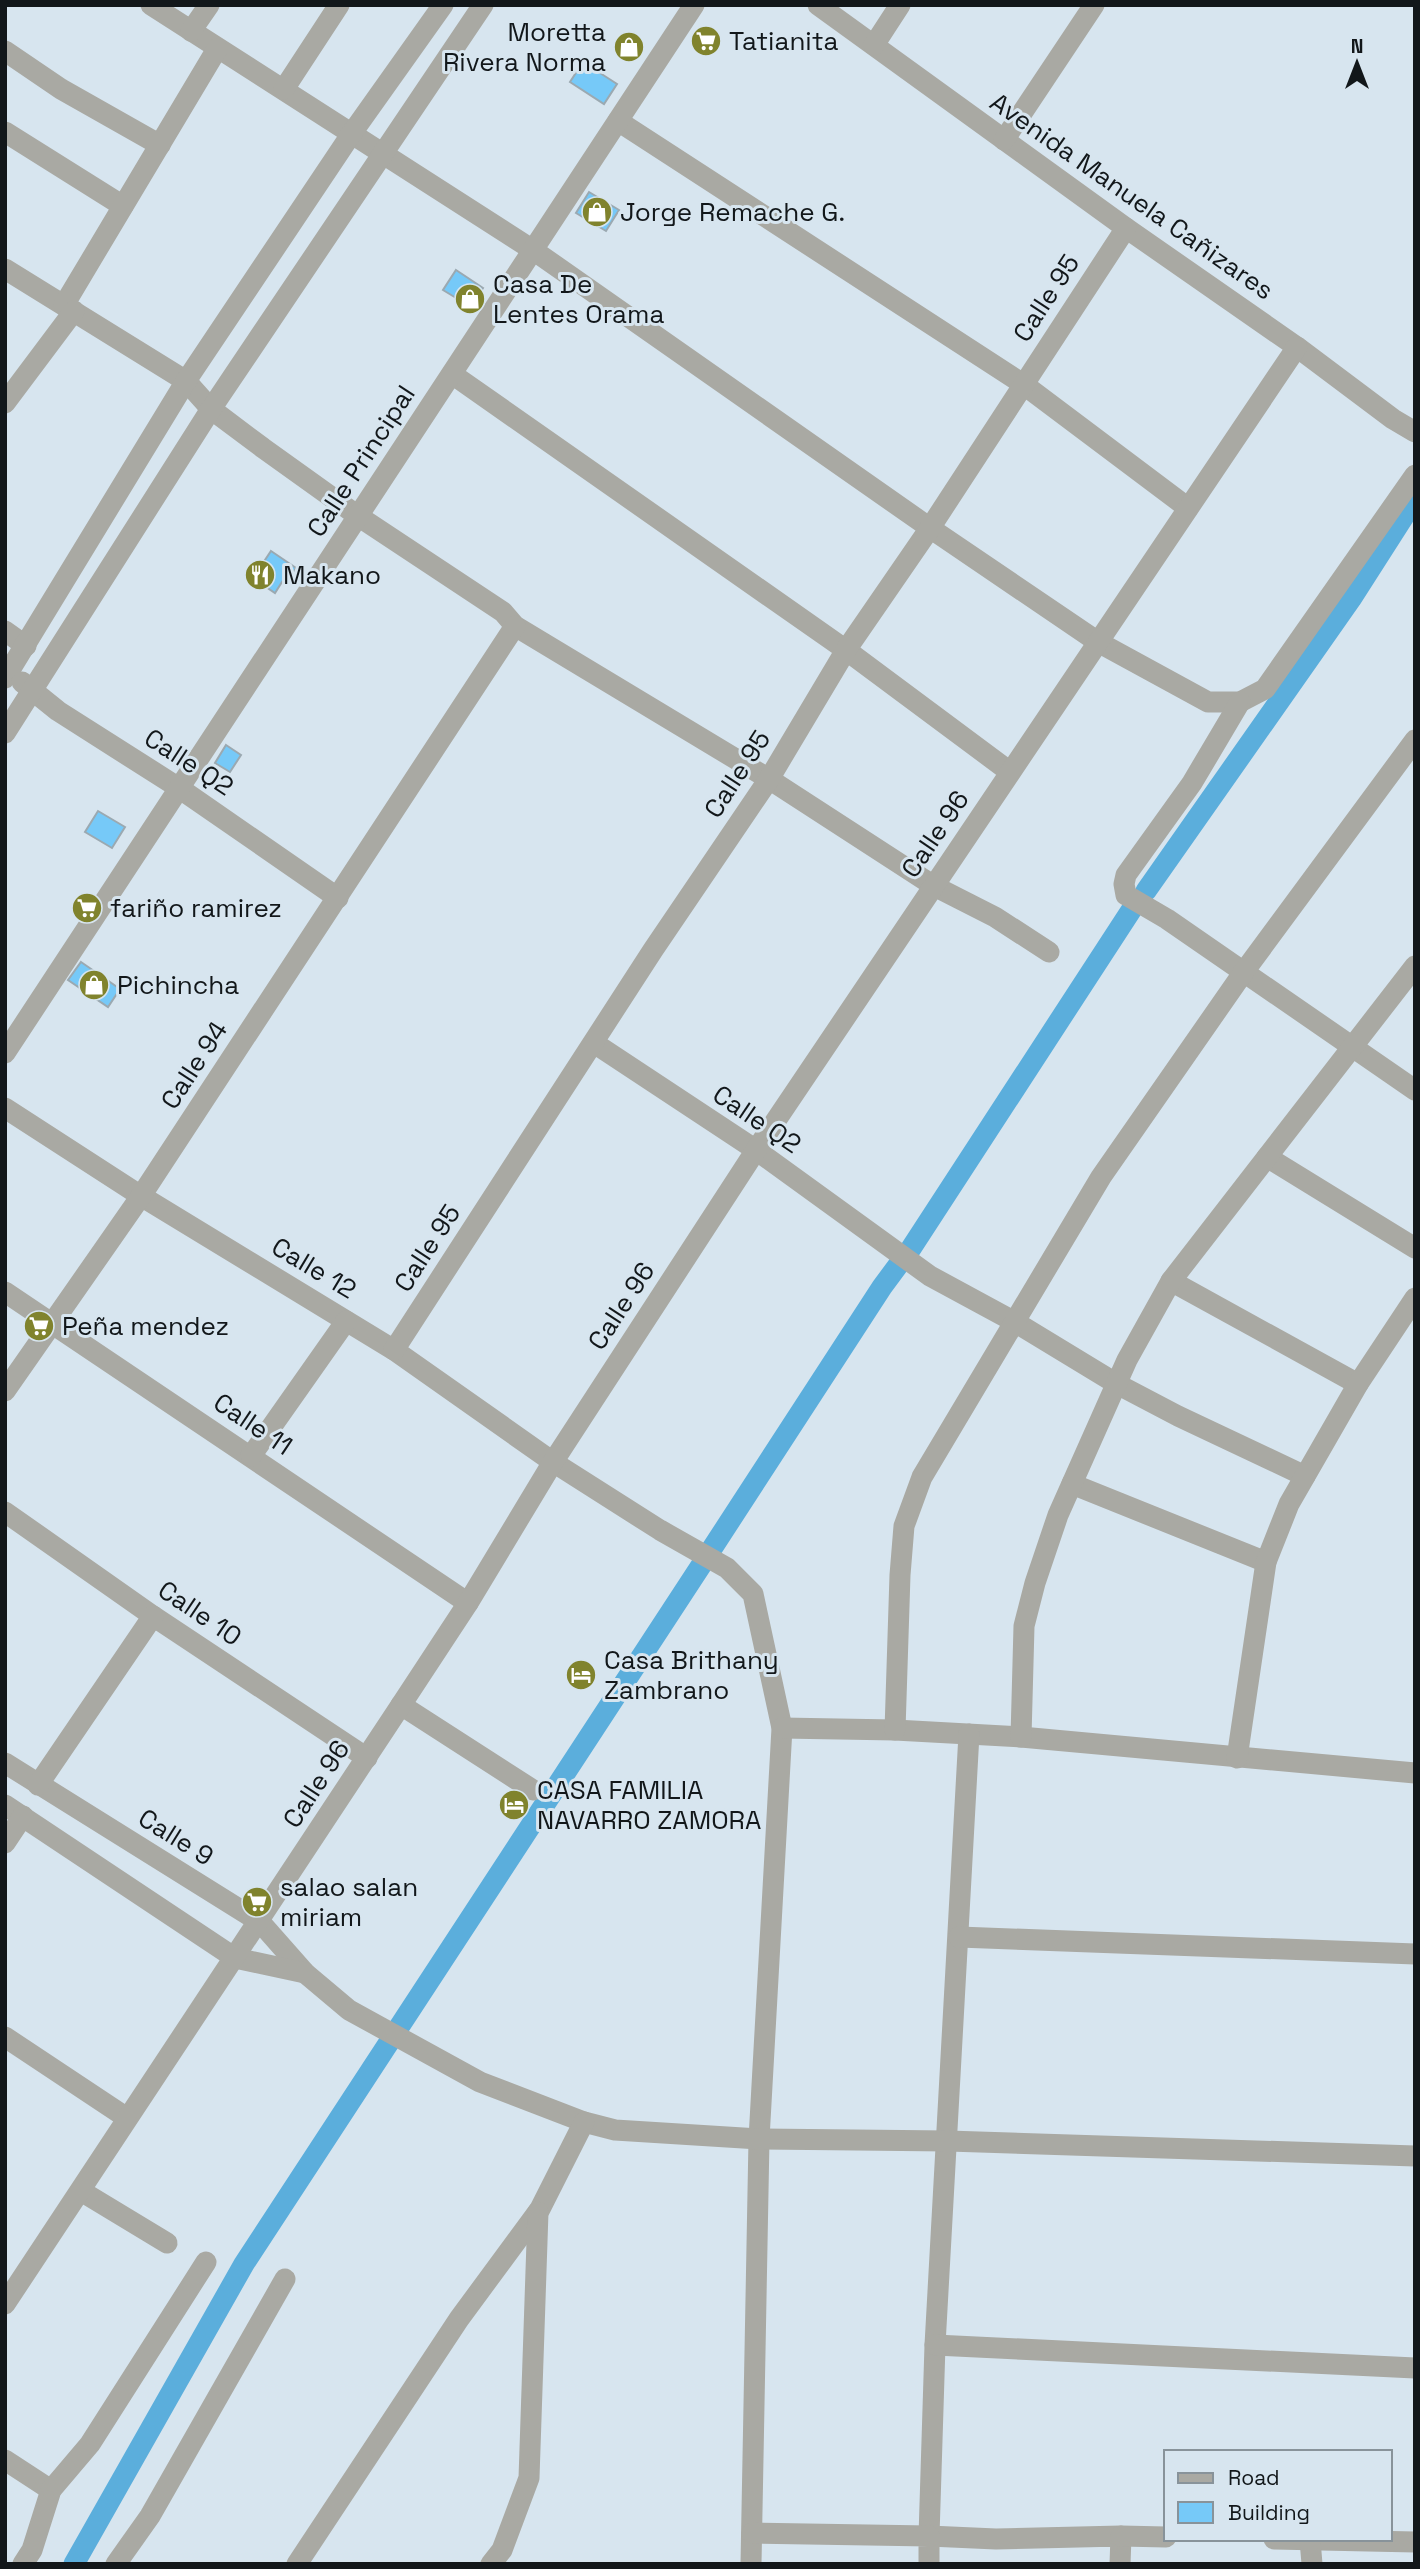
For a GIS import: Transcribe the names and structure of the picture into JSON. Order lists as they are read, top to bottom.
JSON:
{
  "streets": {
    "street": [
      "Avenida Manuela Cañizares",
      "Calle 95",
      "Calle Principal",
      "Calle Q2",
      "Calle 96",
      "Calle 94",
      "Calle 12",
      "Calle 11",
      "Calle 10",
      "Calle 9"
    ]
  },
  "crossings": [
    ["Avenida Manuela Cañizares", "Calle 95"],
    ["Avenida Manuela Cañizares", "Calle 96"],
    ["Calle 95", "Calle Q2"],
    ["Calle 95", "Calle 12"],
    ["Calle Principal", "Calle Q2"],
    ["Calle Q2", "Calle 96"],
    ["Calle Q2", "Calle 94"],
    ["Calle 96", "Calle 12"],
    ["Calle 96", "Calle 11"],
    ["Calle 96", "Calle 10"],
    ["Calle 96", "Calle 9"],
    ["Calle 94", "Calle 12"],
    ["Calle 94", "Calle 11"],
    ["Calle 12", "Calle 9"]
  ],
  "places": {
    "supermarket": [
      "Tatianita",
      "fariño ramirez",
      "Peña mendez",
      "salao salan miriam"
    ],
    "shop": [
      "Moretta Rivera Norma",
      "Jorge Remache G.",
      "Casa De Lentes Orama",
      "Pichincha"
    ],
    "restaurant": ["Makano"],
    "hotel": ["Casa Brithany Zambrano", "CASA FAMILIA NAVARRO ZAMORA"]
  },
  "legend": ["Road", "Building"],
  "north": "top"
}
